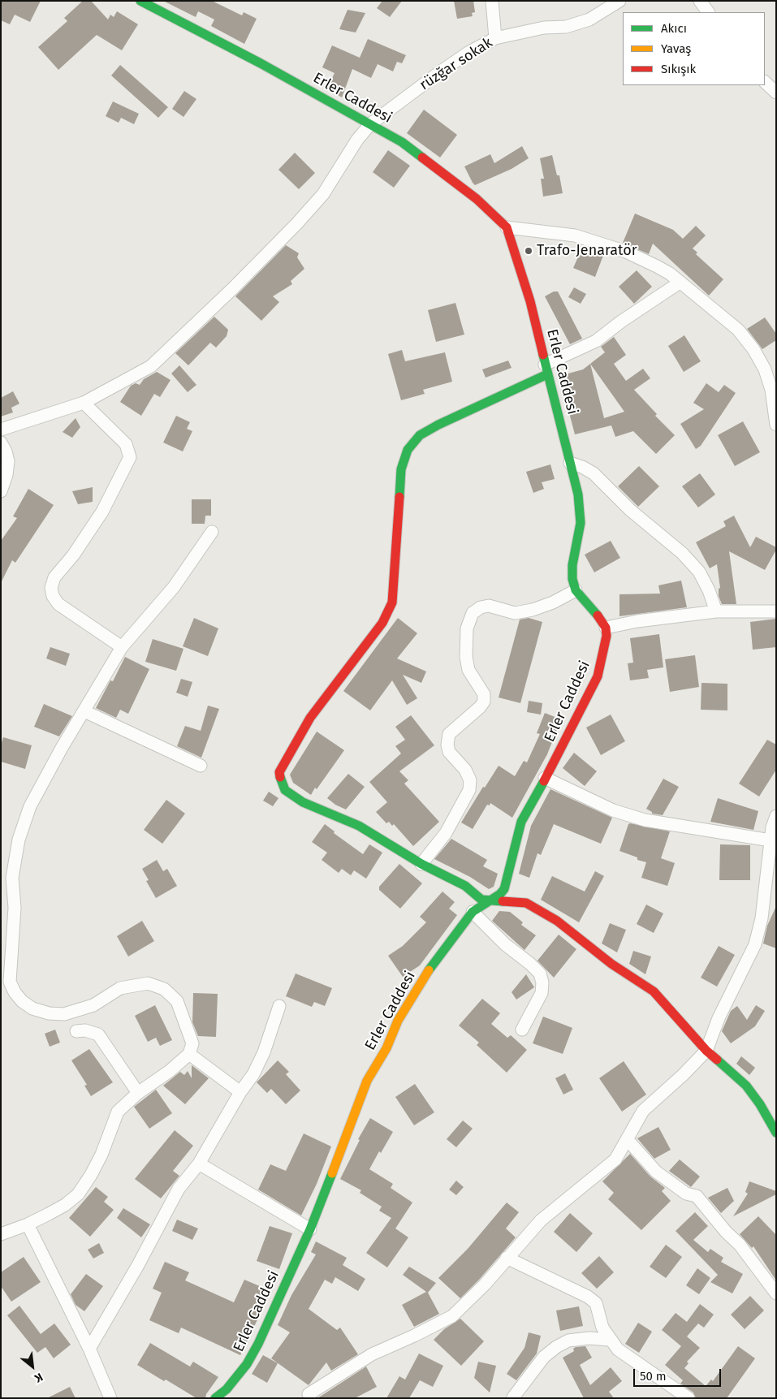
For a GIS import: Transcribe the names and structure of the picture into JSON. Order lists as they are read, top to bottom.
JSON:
{
  "streets": {
    "street": ["rüzğar sokak", "Erler Caddesi"]
  },
  "crossings": [
    ["rüzğar sokak", "Erler Caddesi"]
  ],
  "places": ["Trafo-Jenaratör"],
  "legend": ["Akıcı", "Yavaş", "Sıkışık"],
  "scale_bar": "50 m",
  "north": "bottom right"
}
